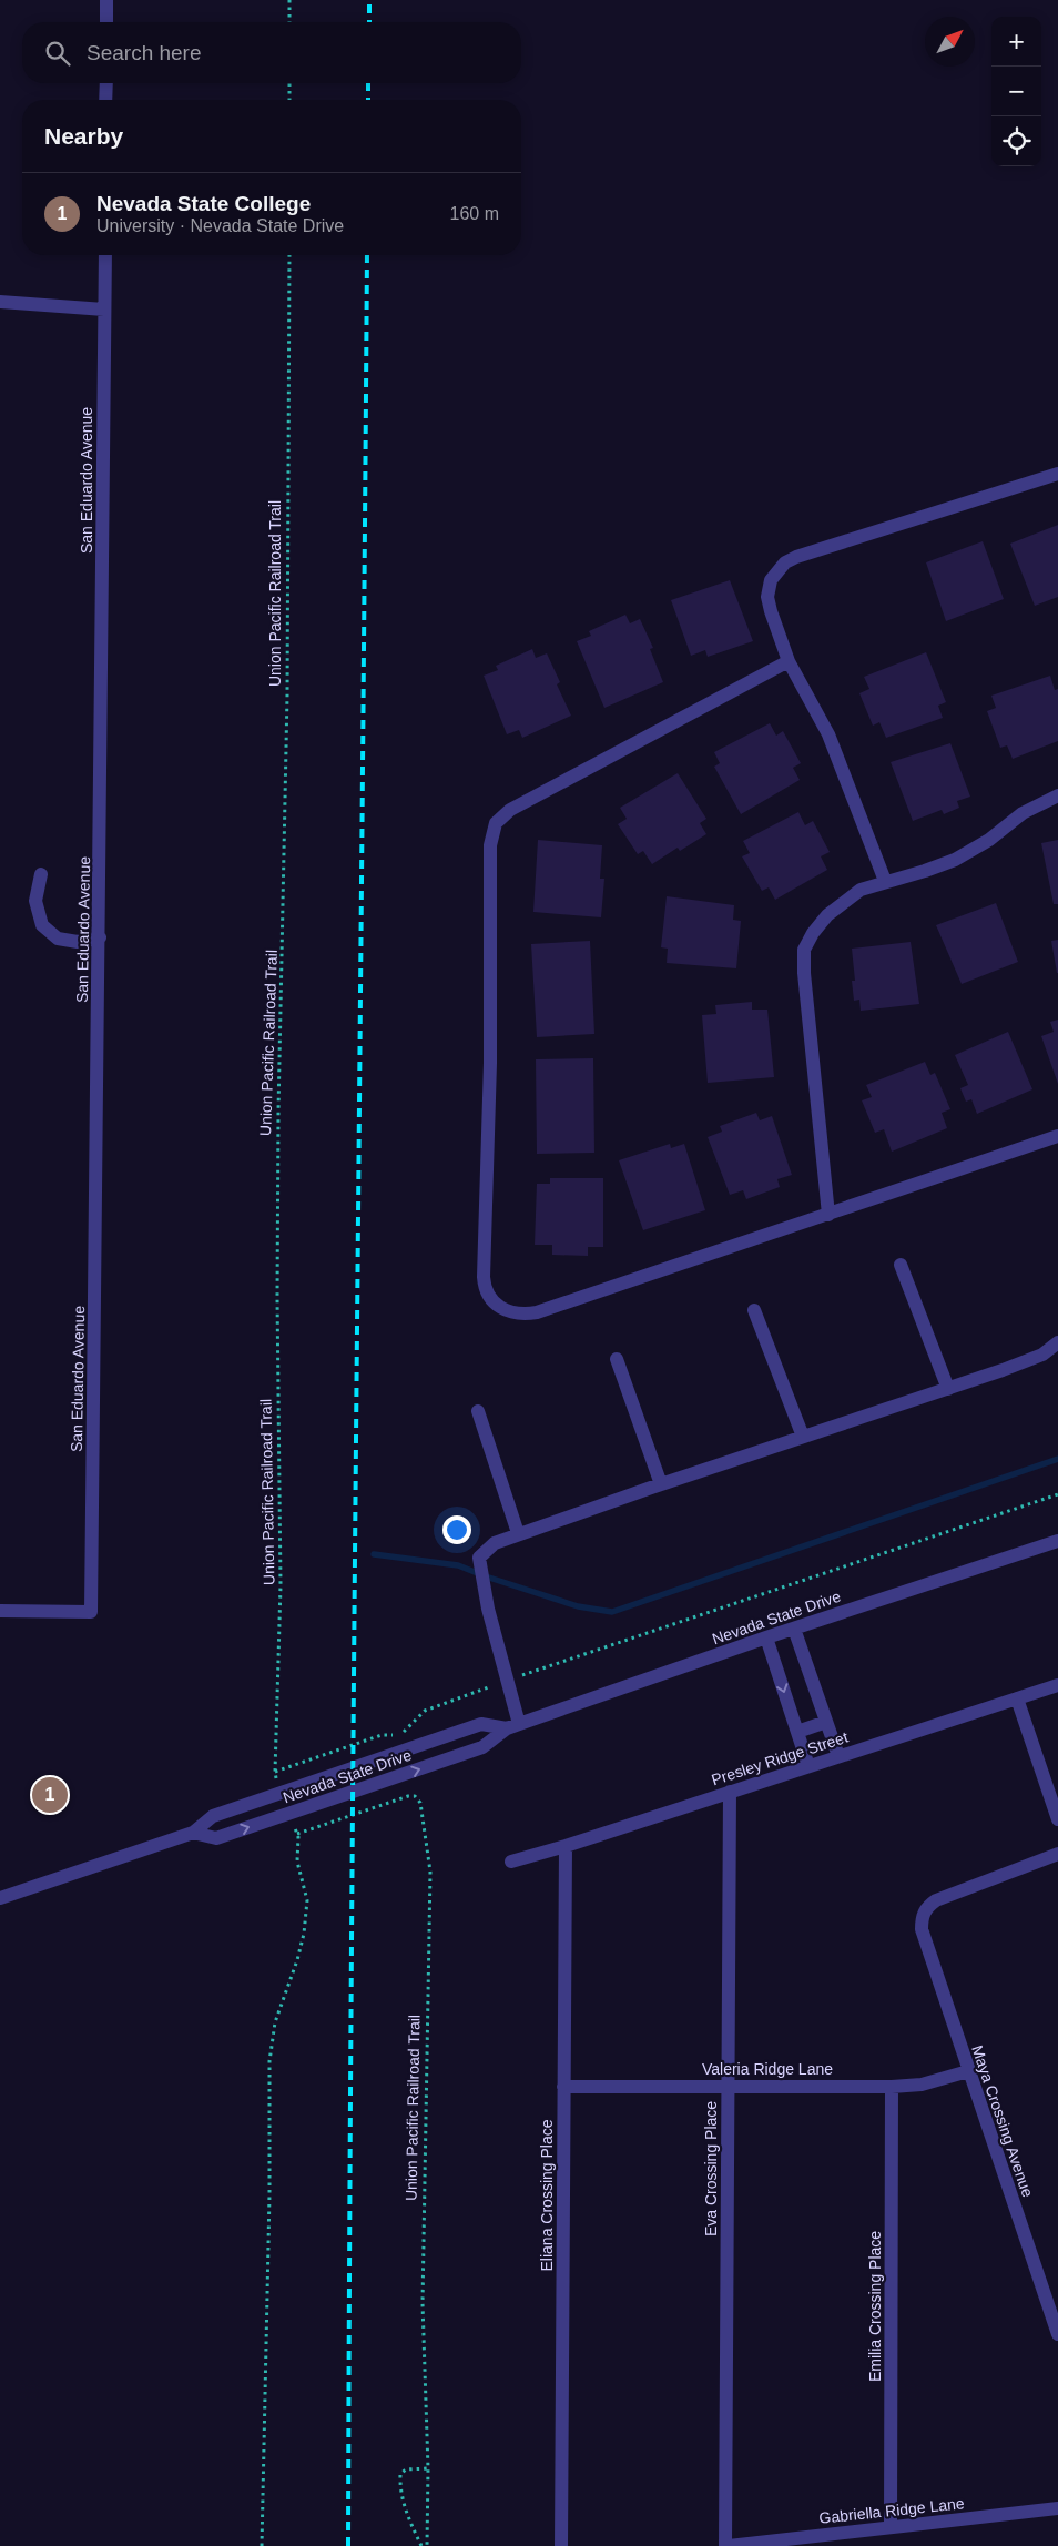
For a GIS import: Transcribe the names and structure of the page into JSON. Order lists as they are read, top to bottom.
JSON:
{
  "streets": {
    "street": [
      "San Eduardo Avenue",
      "Nevada State Drive",
      "Presley Ridge Street",
      "Valeria Ridge Lane",
      "Maya Crossing Avenue",
      "Eva Crossing Place",
      "Eliana Crossing Place",
      "Emilia Crossing Place",
      "Gabriella Ridge Lane"
    ],
    "path": ["Union Pacific Railroad Trail"]
  },
  "crossings": [
    ["Union Pacific Railroad Trail", "Nevada State Drive"],
    ["Presley Ridge Street", "Eva Crossing Place"],
    ["Presley Ridge Street", "Eliana Crossing Place"],
    ["Valeria Ridge Lane", "Maya Crossing Avenue"],
    ["Valeria Ridge Lane", "Eva Crossing Place"],
    ["Valeria Ridge Lane", "Eliana Crossing Place"],
    ["Valeria Ridge Lane", "Emilia Crossing Place"],
    ["Eva Crossing Place", "Gabriella Ridge Lane"],
    ["Emilia Crossing Place", "Gabriella Ridge Lane"]
  ],
  "north": "top right",
  "page": {
    "map_buttons": ["+", "−"],
    "search": "Search here",
    "heading": "Nearby",
    "list": [
      {
        "mark": "1",
        "name": "Nevada State College",
        "note": "University · Nevada State Drive",
        "value": "160 m"
      }
    ],
    "pins": "1"
  }
}
